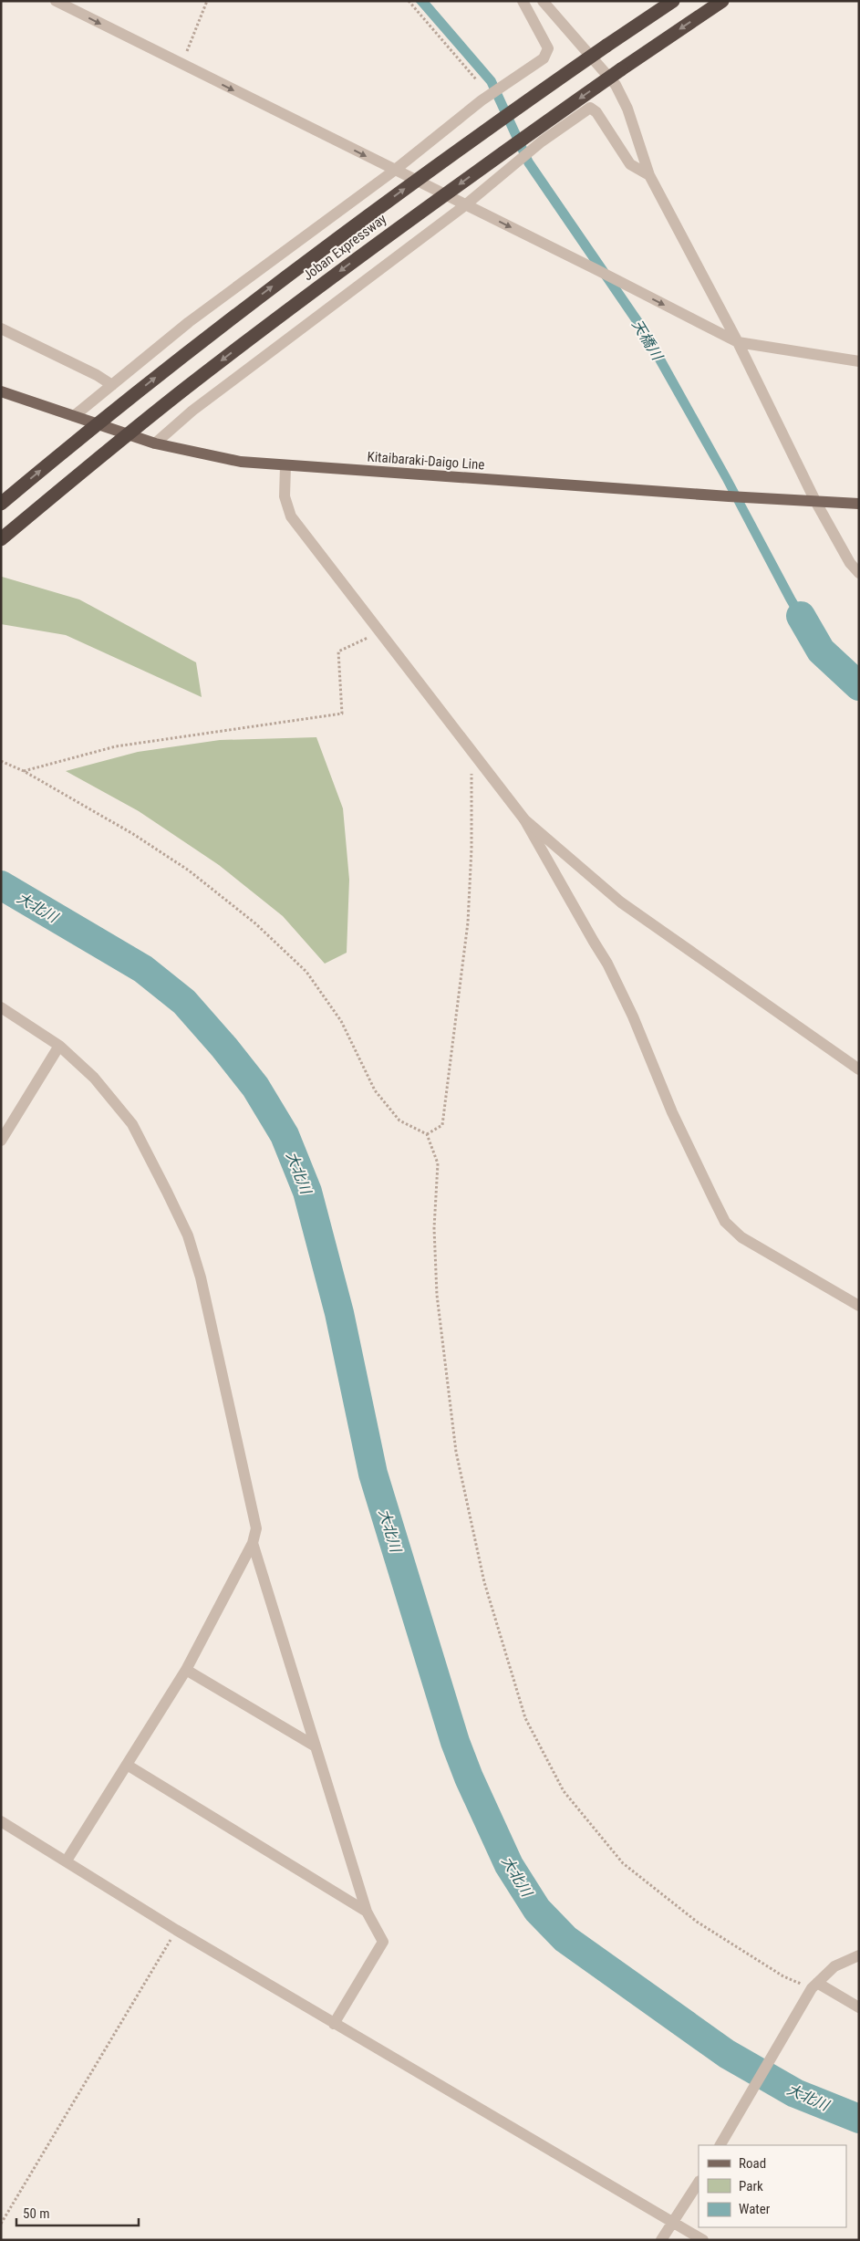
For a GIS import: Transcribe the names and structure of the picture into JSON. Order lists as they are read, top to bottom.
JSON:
{
  "streets": {
    "highway": ["Joban Expressway"],
    "main road": ["Kitaibaraki-Daigo Line"]
  },
  "water": ["天橋川", "大北川"],
  "legend": ["Road", "Park", "Water"],
  "scale_bar": "50 m"
}
